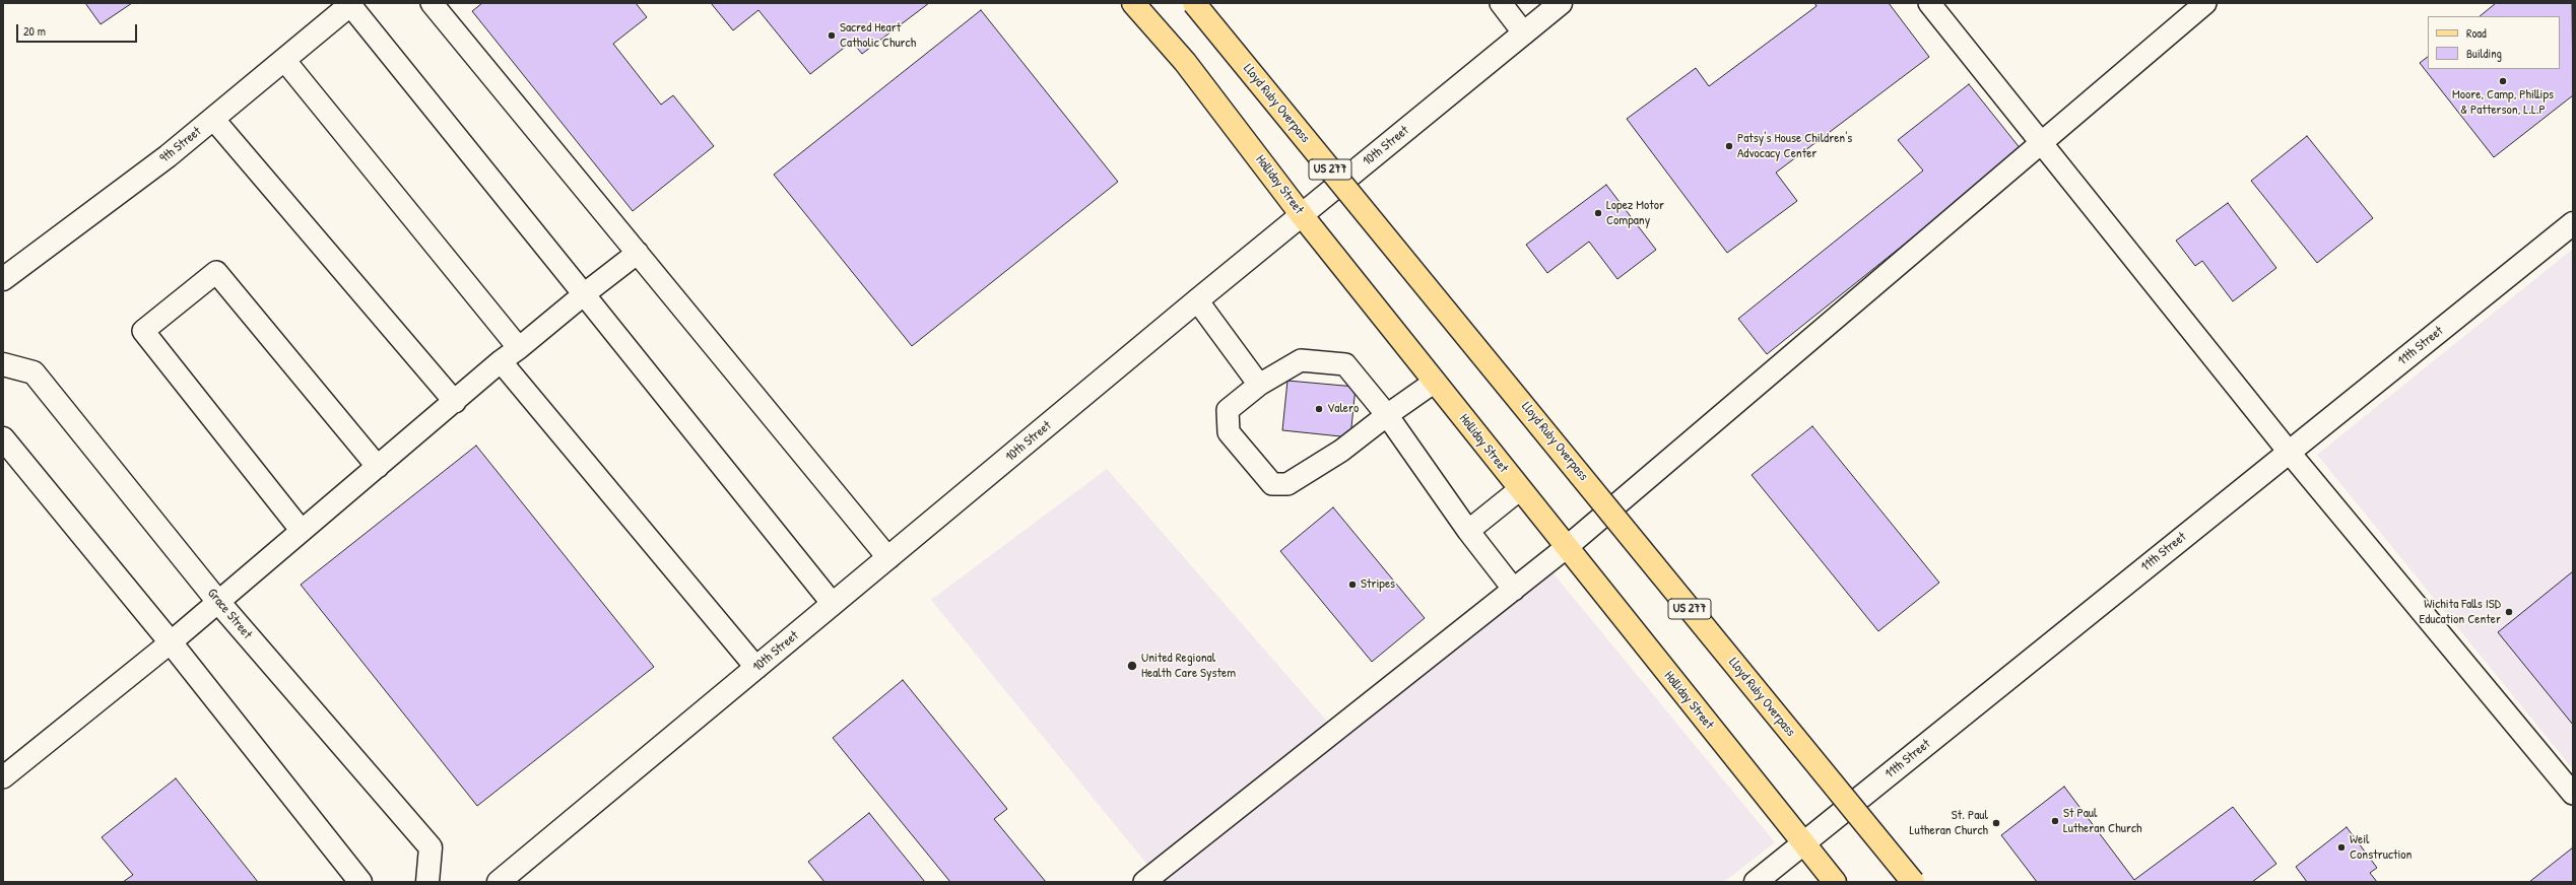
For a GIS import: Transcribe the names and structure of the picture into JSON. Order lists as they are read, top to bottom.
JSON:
{
  "streets": {
    "main road": ["Lloyd Ruby Overpass", "US 277", "Holliday Street"],
    "street": [
      "9th Street",
      "10th Street",
      "11th Street",
      "Grace Street"
    ]
  },
  "crossings": [
    ["10th Street", "Holliday Street"],
    ["Holliday Street", "11th Street"]
  ],
  "places": [
    "Sacred Heart Catholic Church",
    "Moore, Camp, Phillips & Patterson, L.L.P",
    "Patsy's House Children's Advocacy Center",
    "Lopez Motor Company",
    "Valero",
    "Stripes",
    "Wichita Falls ISD Education Center",
    "United Regional Health Care System",
    "St Paul Lutheran Church",
    "St. Paul Lutheran Church",
    "Weil Construction"
  ],
  "legend": ["Road", "Building"],
  "scale_bar": "20 m"
}
